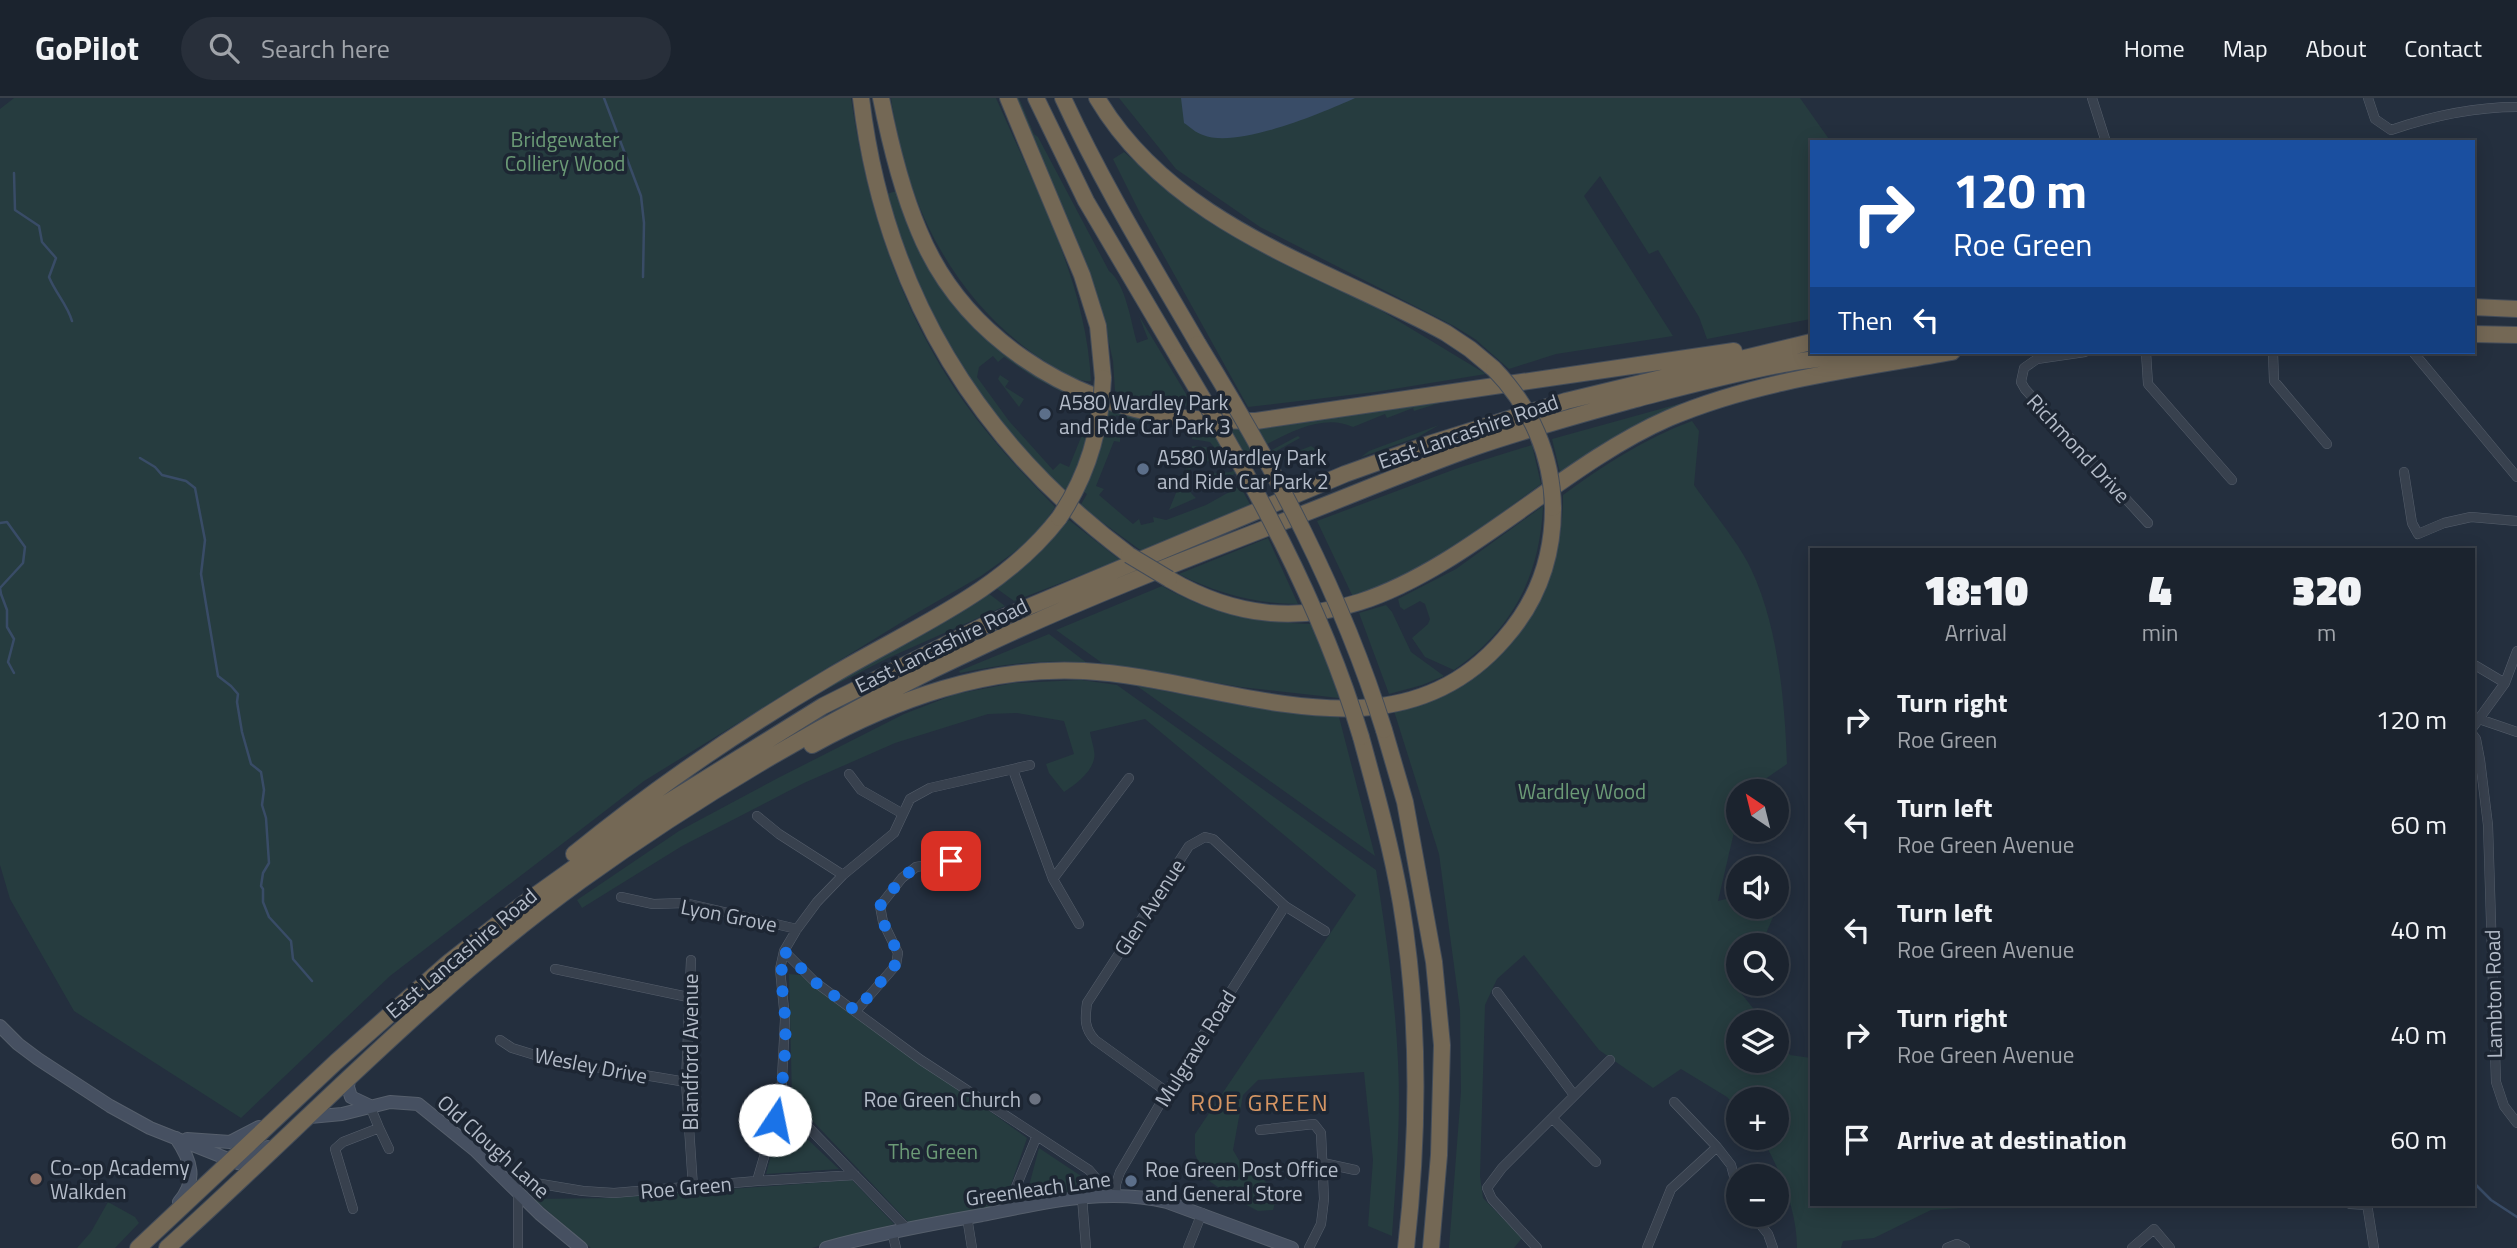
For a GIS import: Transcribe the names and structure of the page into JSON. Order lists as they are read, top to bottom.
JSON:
{
  "streets": {
    "highway": ["East Lancashire Road"],
    "street": [
      "Richmond Drive",
      "Glen Avenue",
      "Lyon Grove",
      "Lambton Road",
      "Mulgrave Road",
      "Blandford Avenue",
      "Wesley Drive",
      "Old Clough Lane",
      "Roe Green",
      "Greenleach Lane"
    ]
  },
  "crossings": [
    ["East Lancashire Road", "Old Clough Lane"],
    ["Glen Avenue", "Mulgrave Road"],
    ["Lyon Grove", "Roe Green"],
    ["Mulgrave Road", "Greenleach Lane"],
    ["Blandford Avenue", "Wesley Drive"],
    ["Blandford Avenue", "Roe Green"],
    ["Old Clough Lane", "Roe Green"]
  ],
  "districts": ["ROE GREEN"],
  "parks": ["Bridgewater Colliery Wood", "Wardley Wood", "The Green"],
  "places": [
    "A580 Wardley Park and Ride Car Park 3",
    "A580 Wardley Park and Ride Car Park 2",
    "Roe Green Church",
    "Co-op Academy Walkden",
    "Roe Green Post Office and General Store"
  ],
  "north": "top left",
  "page": {
    "header": "GoPilot",
    "search": "Search here",
    "nav": [
      "Home",
      "Map",
      "About",
      "Contact"
    ],
    "turn": ["120 m", "Roe Green"],
    "then": "Then",
    "eta": [
      "18:10",
      "Arrival",
      "4",
      "min",
      "320",
      "m"
    ],
    "list": [
      {
        "name": "Turn right",
        "note": "Roe Green",
        "value": "120 m"
      },
      {
        "name": "Turn left",
        "note": "Roe Green Avenue",
        "value": "60 m"
      },
      {
        "name": "Turn left",
        "note": "Roe Green Avenue",
        "value": "40 m"
      },
      {
        "name": "Turn right",
        "note": "Roe Green Avenue",
        "value": "40 m"
      },
      {
        "name": "Arrive at destination",
        "value": "60 m"
      }
    ],
    "map_buttons": ["+", "−"]
  }
}
